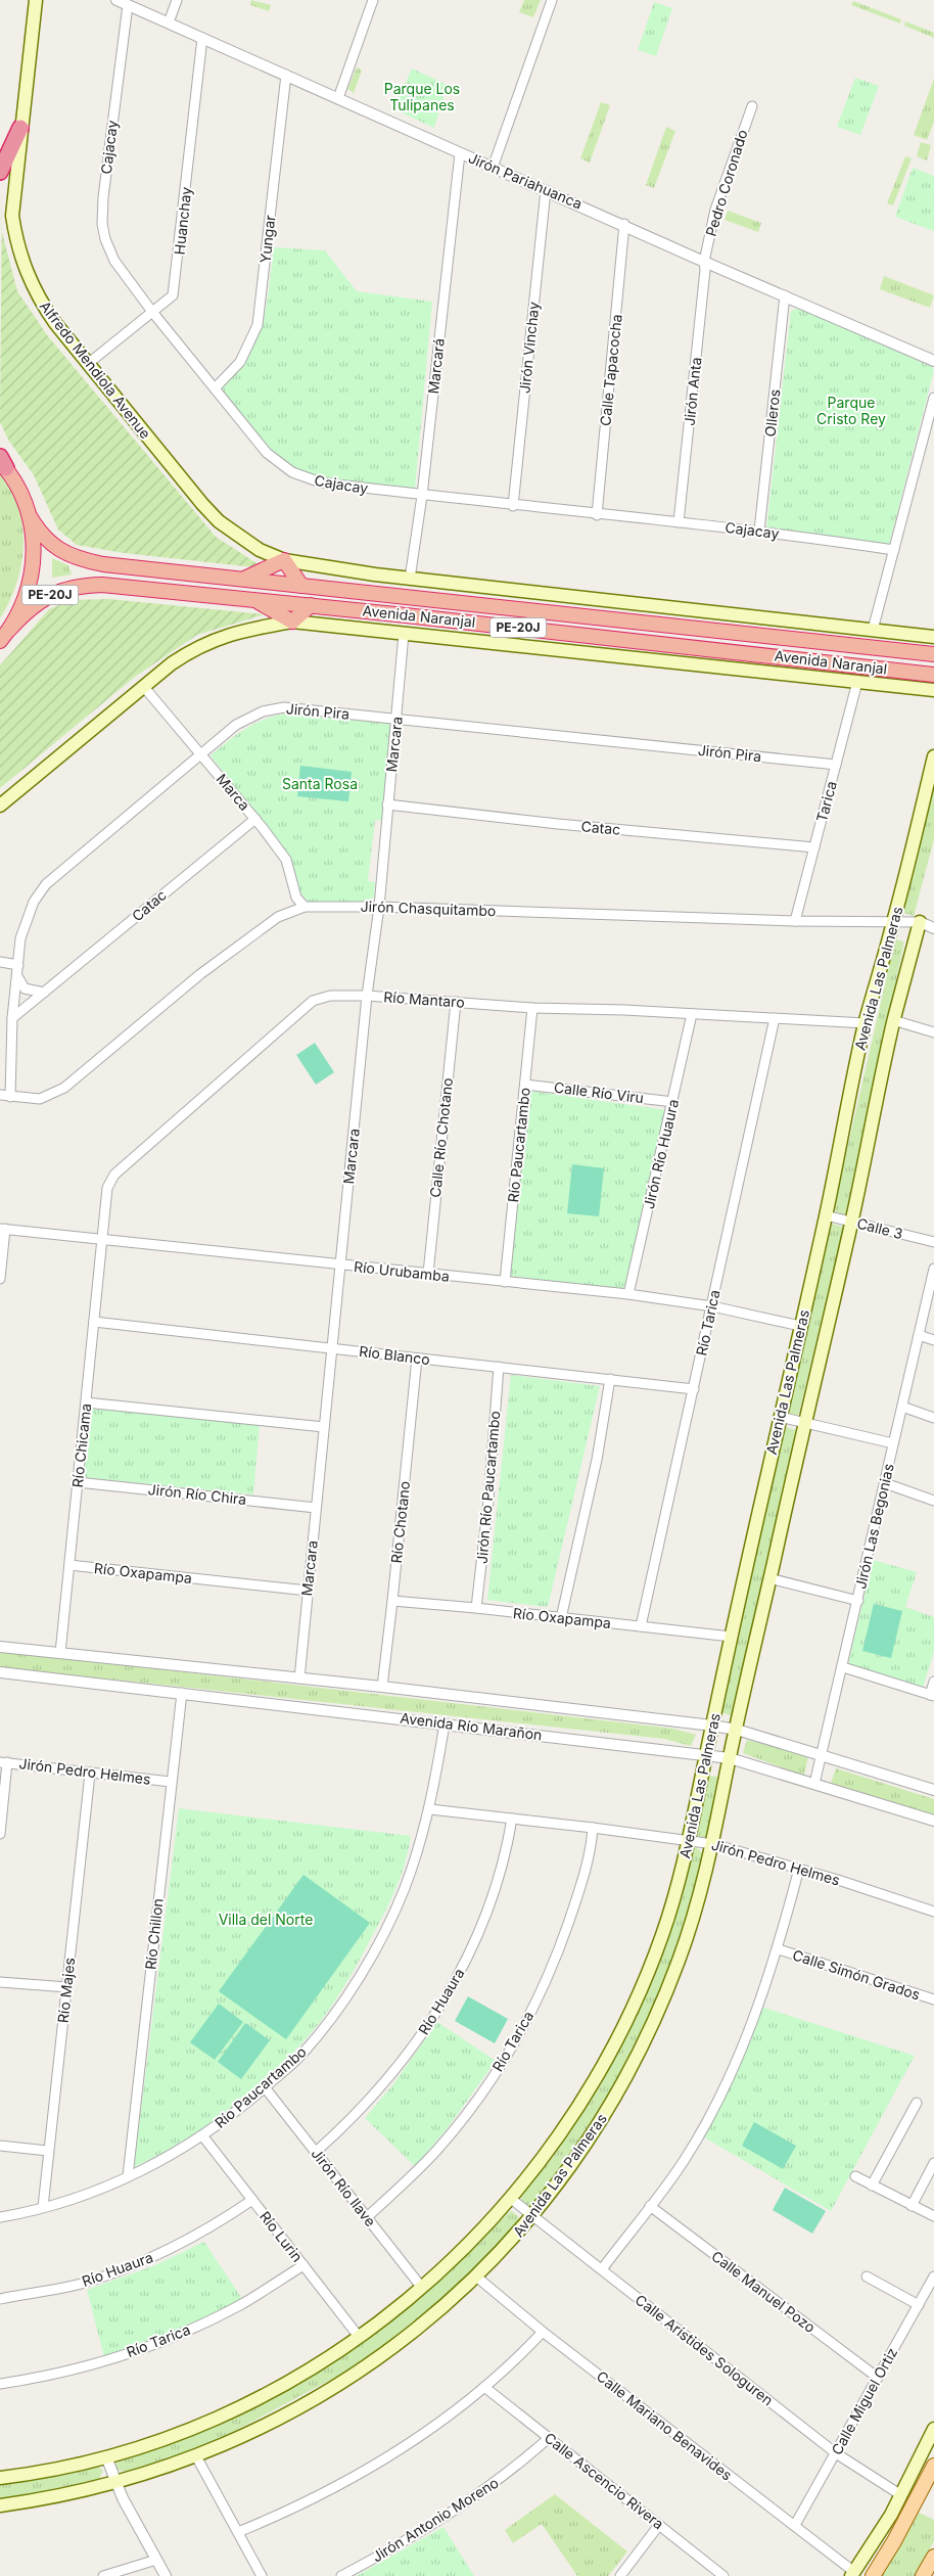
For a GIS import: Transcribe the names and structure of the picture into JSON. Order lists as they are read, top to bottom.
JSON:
{
  "streets": {
    "highway": ["PE-20J", "Avenida Naranjal"],
    "main road": ["Alfredo Mendiola Avenue", "Avenida Las Palmeras"],
    "street": [
      "Cajacay",
      "Jirón Pariahuanca",
      "Pedro Coronado",
      "Huanchay",
      "Yungar",
      "Jirón Vinchay",
      "Marcará",
      "Calle Tapacocha",
      "Jirón Anta",
      "Olleros",
      "Jirón Pira",
      "Marcara",
      "Marca",
      "Tarica",
      "Catac",
      "Jirón Chasquitambo",
      "Río Mantaro",
      "Calle Río Viru",
      "Calle Río Chotano",
      "Río Paucartambo",
      "Jirón Río Huaura",
      "Calle 3",
      "Río Urubamba",
      "Río Tarica",
      "Río Blanco",
      "Río Chicama",
      "Jirón Río Paucartambo",
      "Jirón Río Chira",
      "Río Chotano",
      "Jirón Las Begonias",
      "Río Oxapampa",
      "Avenida Río Marañon",
      "Jirón Pedro Helmes",
      "Río Chillon",
      "Calle Simón Grados",
      "Río Majes",
      "Río Huaura",
      "Jirón Río Ilave",
      "Río Lurin",
      "Calle Manuel Pozo",
      "Calle Arístides Sologuren",
      "Calle Miguel Ortiz",
      "Calle Mariano Benavides",
      "Calle Ascencio Rivera",
      "Jirón Antonio Moreno"
    ]
  },
  "crossings": [
    ["Cajacay", "Jirón Pariahuanca"],
    ["Cajacay", "Huanchay"],
    ["Cajacay", "Yungar"],
    ["Cajacay", "Jirón Vinchay"],
    ["Cajacay", "Marcará"],
    ["Cajacay", "Calle Tapacocha"],
    ["Cajacay", "Jirón Anta"],
    ["Cajacay", "Olleros"],
    ["Jirón Pariahuanca", "Pedro Coronado"],
    ["Jirón Pariahuanca", "Huanchay"],
    ["Jirón Pariahuanca", "Yungar"],
    ["Jirón Pariahuanca", "Jirón Vinchay"],
    ["Jirón Pariahuanca", "Marcará"],
    ["Jirón Pariahuanca", "Calle Tapacocha"],
    ["Jirón Pariahuanca", "Jirón Anta"],
    ["Jirón Pariahuanca", "Olleros"],
    ["Pedro Coronado", "Jirón Anta"],
    ["Huanchay", "Alfredo Mendiola Avenue"],
    ["PE-20J", "Avenida Naranjal"],
    ["Avenida Naranjal", "Marcara"],
    ["Avenida Naranjal", "Marca"],
    ["Avenida Naranjal", "Tarica"],
    ["Jirón Pira", "Marcara"],
    ["Jirón Pira", "Marca"],
    ["Jirón Pira", "Tarica"],
    ["Jirón Pira", "Catac"],
    ["Jirón Pira", "Jirón Chasquitambo"],
    ["Marcara", "Catac"],
    ["Marcara", "Jirón Chasquitambo"],
    ["Marcara", "Río Mantaro"],
    ["Marcara", "Río Urubamba"],
    ["Marcara", "Río Blanco"],
    ["Marcara", "Jirón Río Chira"],
    ["Marcara", "Río Oxapampa"],
    ["Marcara", "Avenida Río Marañon"],
    ["Marca", "Catac"],
    ["Marca", "Jirón Chasquitambo"],
    ["Tarica", "Catac"],
    ["Tarica", "Jirón Chasquitambo"],
    ["Jirón Chasquitambo", "Avenida Las Palmeras"],
    ["Avenida Las Palmeras", "Río Mantaro"],
    ["Avenida Las Palmeras", "Calle 3"],
    ["Avenida Las Palmeras", "Río Urubamba"],
    ["Avenida Las Palmeras", "Río Oxapampa"],
    ["Avenida Las Palmeras", "Avenida Río Marañon"],
    ["Avenida Las Palmeras", "Jirón Pedro Helmes"],
    ["Avenida Las Palmeras", "Jirón Río Ilave"],
    ["Avenida Las Palmeras", "Río Lurin"],
    ["Avenida Las Palmeras", "Calle Arístides Sologuren"],
    ["Avenida Las Palmeras", "Calle Mariano Benavides"],
    ["Río Mantaro", "Calle Río Chotano"],
    ["Río Mantaro", "Río Paucartambo"],
    ["Río Mantaro", "Jirón Río Huaura"],
    ["Río Mantaro", "Río Urubamba"],
    ["Río Mantaro", "Río Tarica"],
    ["Río Mantaro", "Río Chicama"],
    ["Calle Río Viru", "Río Paucartambo"],
    ["Calle Río Viru", "Jirón Río Huaura"],
    ["Calle Río Chotano", "Río Urubamba"],
    ["Río Paucartambo", "Río Urubamba"],
    ["Río Paucartambo", "Avenida Río Marañon"],
    ["Río Paucartambo", "Jirón Pedro Helmes"],
    ["Río Paucartambo", "Río Chillon"],
    ["Río Paucartambo", "Río Majes"],
    ["Río Paucartambo", "Jirón Río Ilave"],
    ["Río Paucartambo", "Río Lurin"],
    ["Jirón Río Huaura", "Río Urubamba"],
    ["Río Urubamba", "Río Tarica"],
    ["Río Urubamba", "Río Chicama"],
    ["Río Tarica", "Río Blanco"],
    ["Río Tarica", "Río Oxapampa"],
    ["Río Tarica", "Jirón Pedro Helmes"],
    ["Río Tarica", "Jirón Río Ilave"],
    ["Río Tarica", "Río Lurin"],
    ["Río Blanco", "Río Chicama"],
    ["Río Blanco", "Jirón Río Paucartambo"],
    ["Río Blanco", "Río Chotano"],
    ["Río Chicama", "Jirón Río Chira"],
    ["Río Chicama", "Río Oxapampa"],
    ["Río Chicama", "Avenida Río Marañon"],
    ["Jirón Río Paucartambo", "Río Oxapampa"],
    ["Río Chotano", "Río Oxapampa"],
    ["Río Chotano", "Avenida Río Marañon"],
    ["Jirón Las Begonias", "Avenida Río Marañon"],
    ["Avenida Río Marañon", "Río Chillon"],
    ["Jirón Pedro Helmes", "Río Chillon"],
    ["Jirón Pedro Helmes", "Río Majes"],
    ["Jirón Pedro Helmes", "Río Huaura"],
    ["Río Huaura", "Jirón Río Ilave"],
    ["Río Huaura", "Río Lurin"],
    ["Calle Manuel Pozo", "Calle Miguel Ortiz"],
    ["Calle Arístides Sologuren", "Calle Miguel Ortiz"],
    ["Calle Miguel Ortiz", "Calle Mariano Benavides"],
    ["Calle Ascencio Rivera", "Jirón Antonio Moreno"]
  ],
  "parks": [
    "Parque Los Tulipanes",
    "Parque Cristo Rey",
    "Santa Rosa",
    "Villa del Norte"
  ]
}
